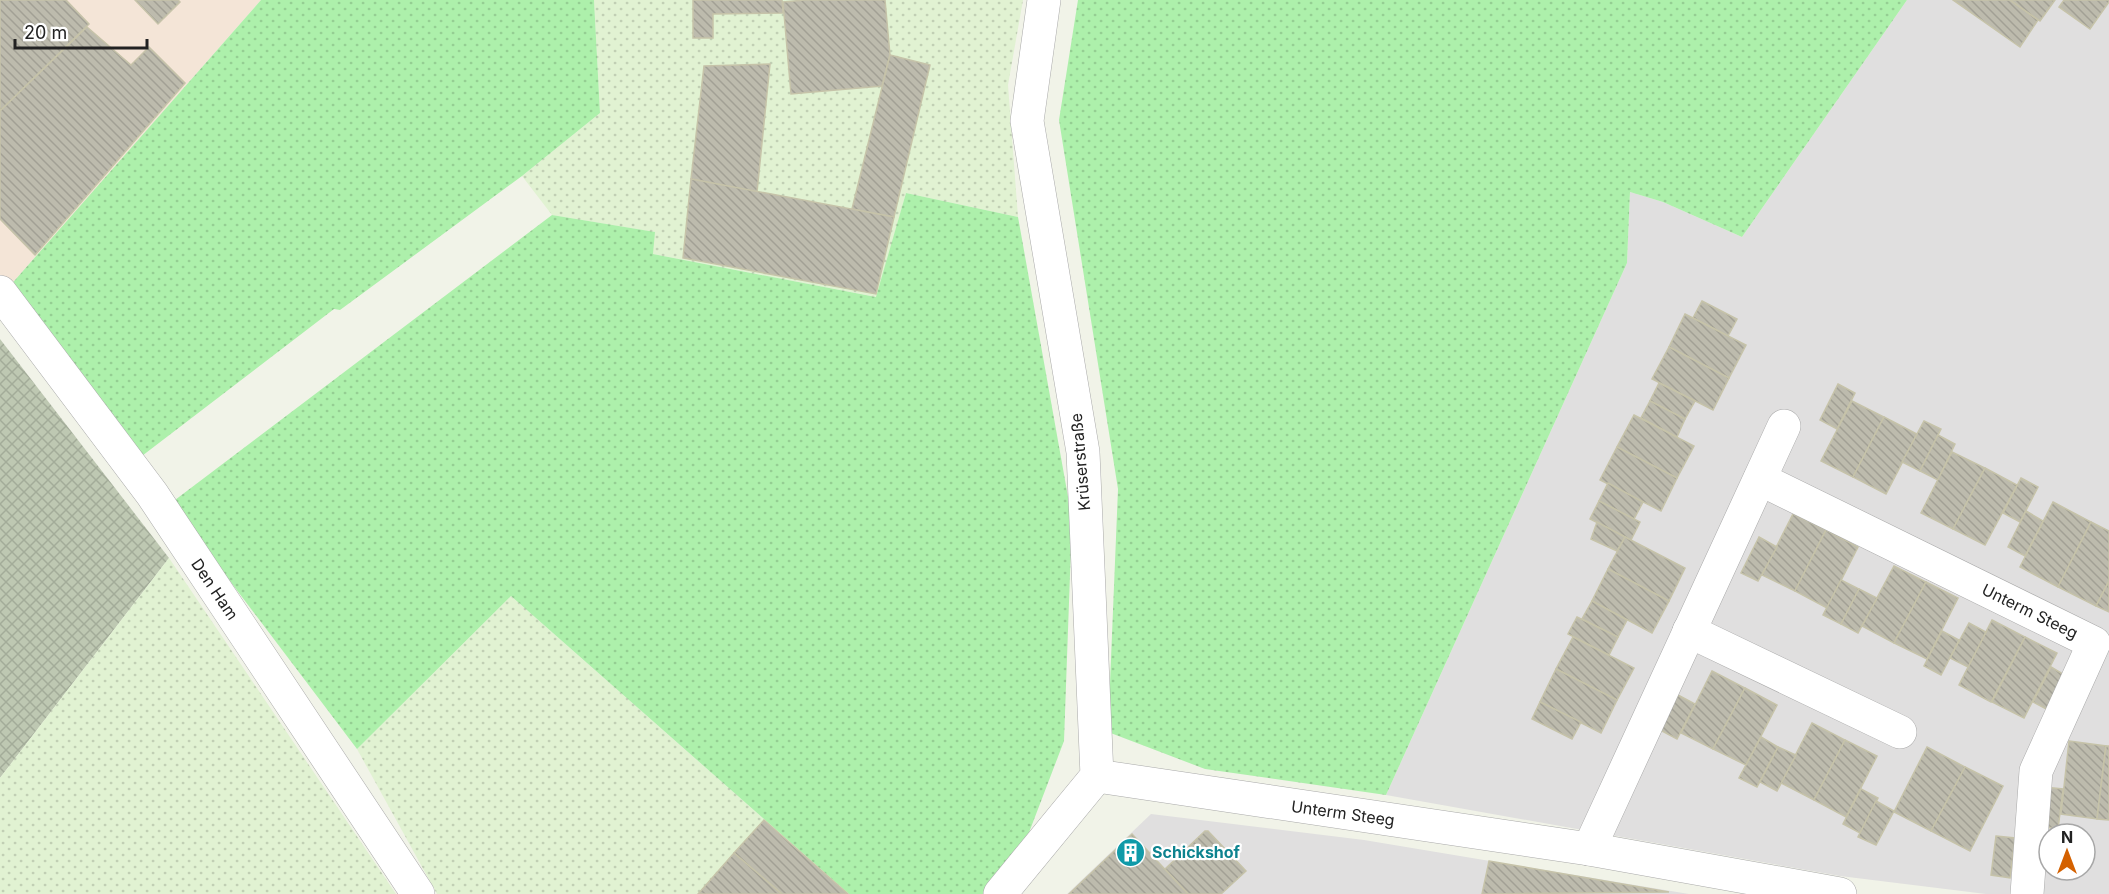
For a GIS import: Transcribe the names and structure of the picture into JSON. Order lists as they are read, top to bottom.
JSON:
{
  "streets": {
    "street": ["Krüserstraße", "Den Ham", "Unterm Steeg"]
  },
  "crossings": [
    ["Krüserstraße", "Unterm Steeg"]
  ],
  "places": {
    "building": ["Schickshof"]
  },
  "scale_bar": "20 m",
  "north": "top"
}
